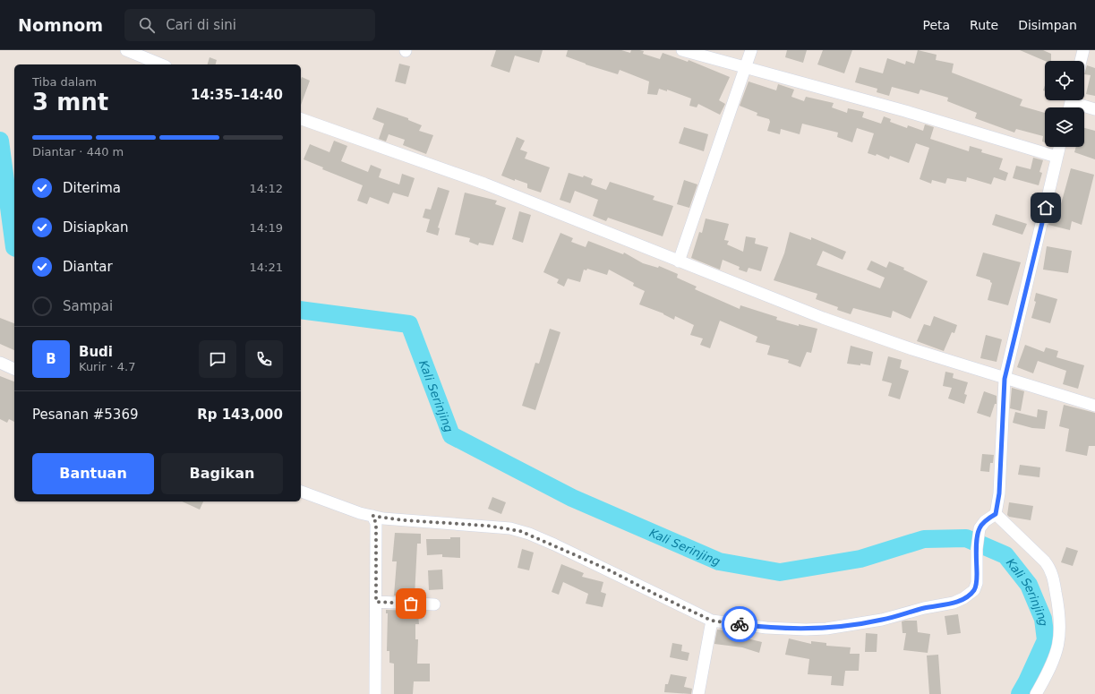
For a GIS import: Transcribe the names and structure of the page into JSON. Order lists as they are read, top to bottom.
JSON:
{
  "water": ["Kali Serinjing"],
  "page": {
    "header": "Nomnom",
    "search": "Cari di sini",
    "nav": ["Peta", "Rute", "Disimpan"],
    "heading": ["3 mnt", "Tiba dalam", "14:35–14:40"],
    "panel": [
      "Budi",
      "Kurir · 4.7",
      "Pesanan #5369",
      "Rp 143,000"
    ],
    "bar": "Diantar · 440 m",
    "list": [
      ["Diterima", "14:12"],
      ["Disiapkan", "14:19"],
      ["Diantar", "14:21"],
      "Sampai"
    ],
    "round": "B",
    "buttons": ["Bantuan", "Bagikan"]
  }
}
